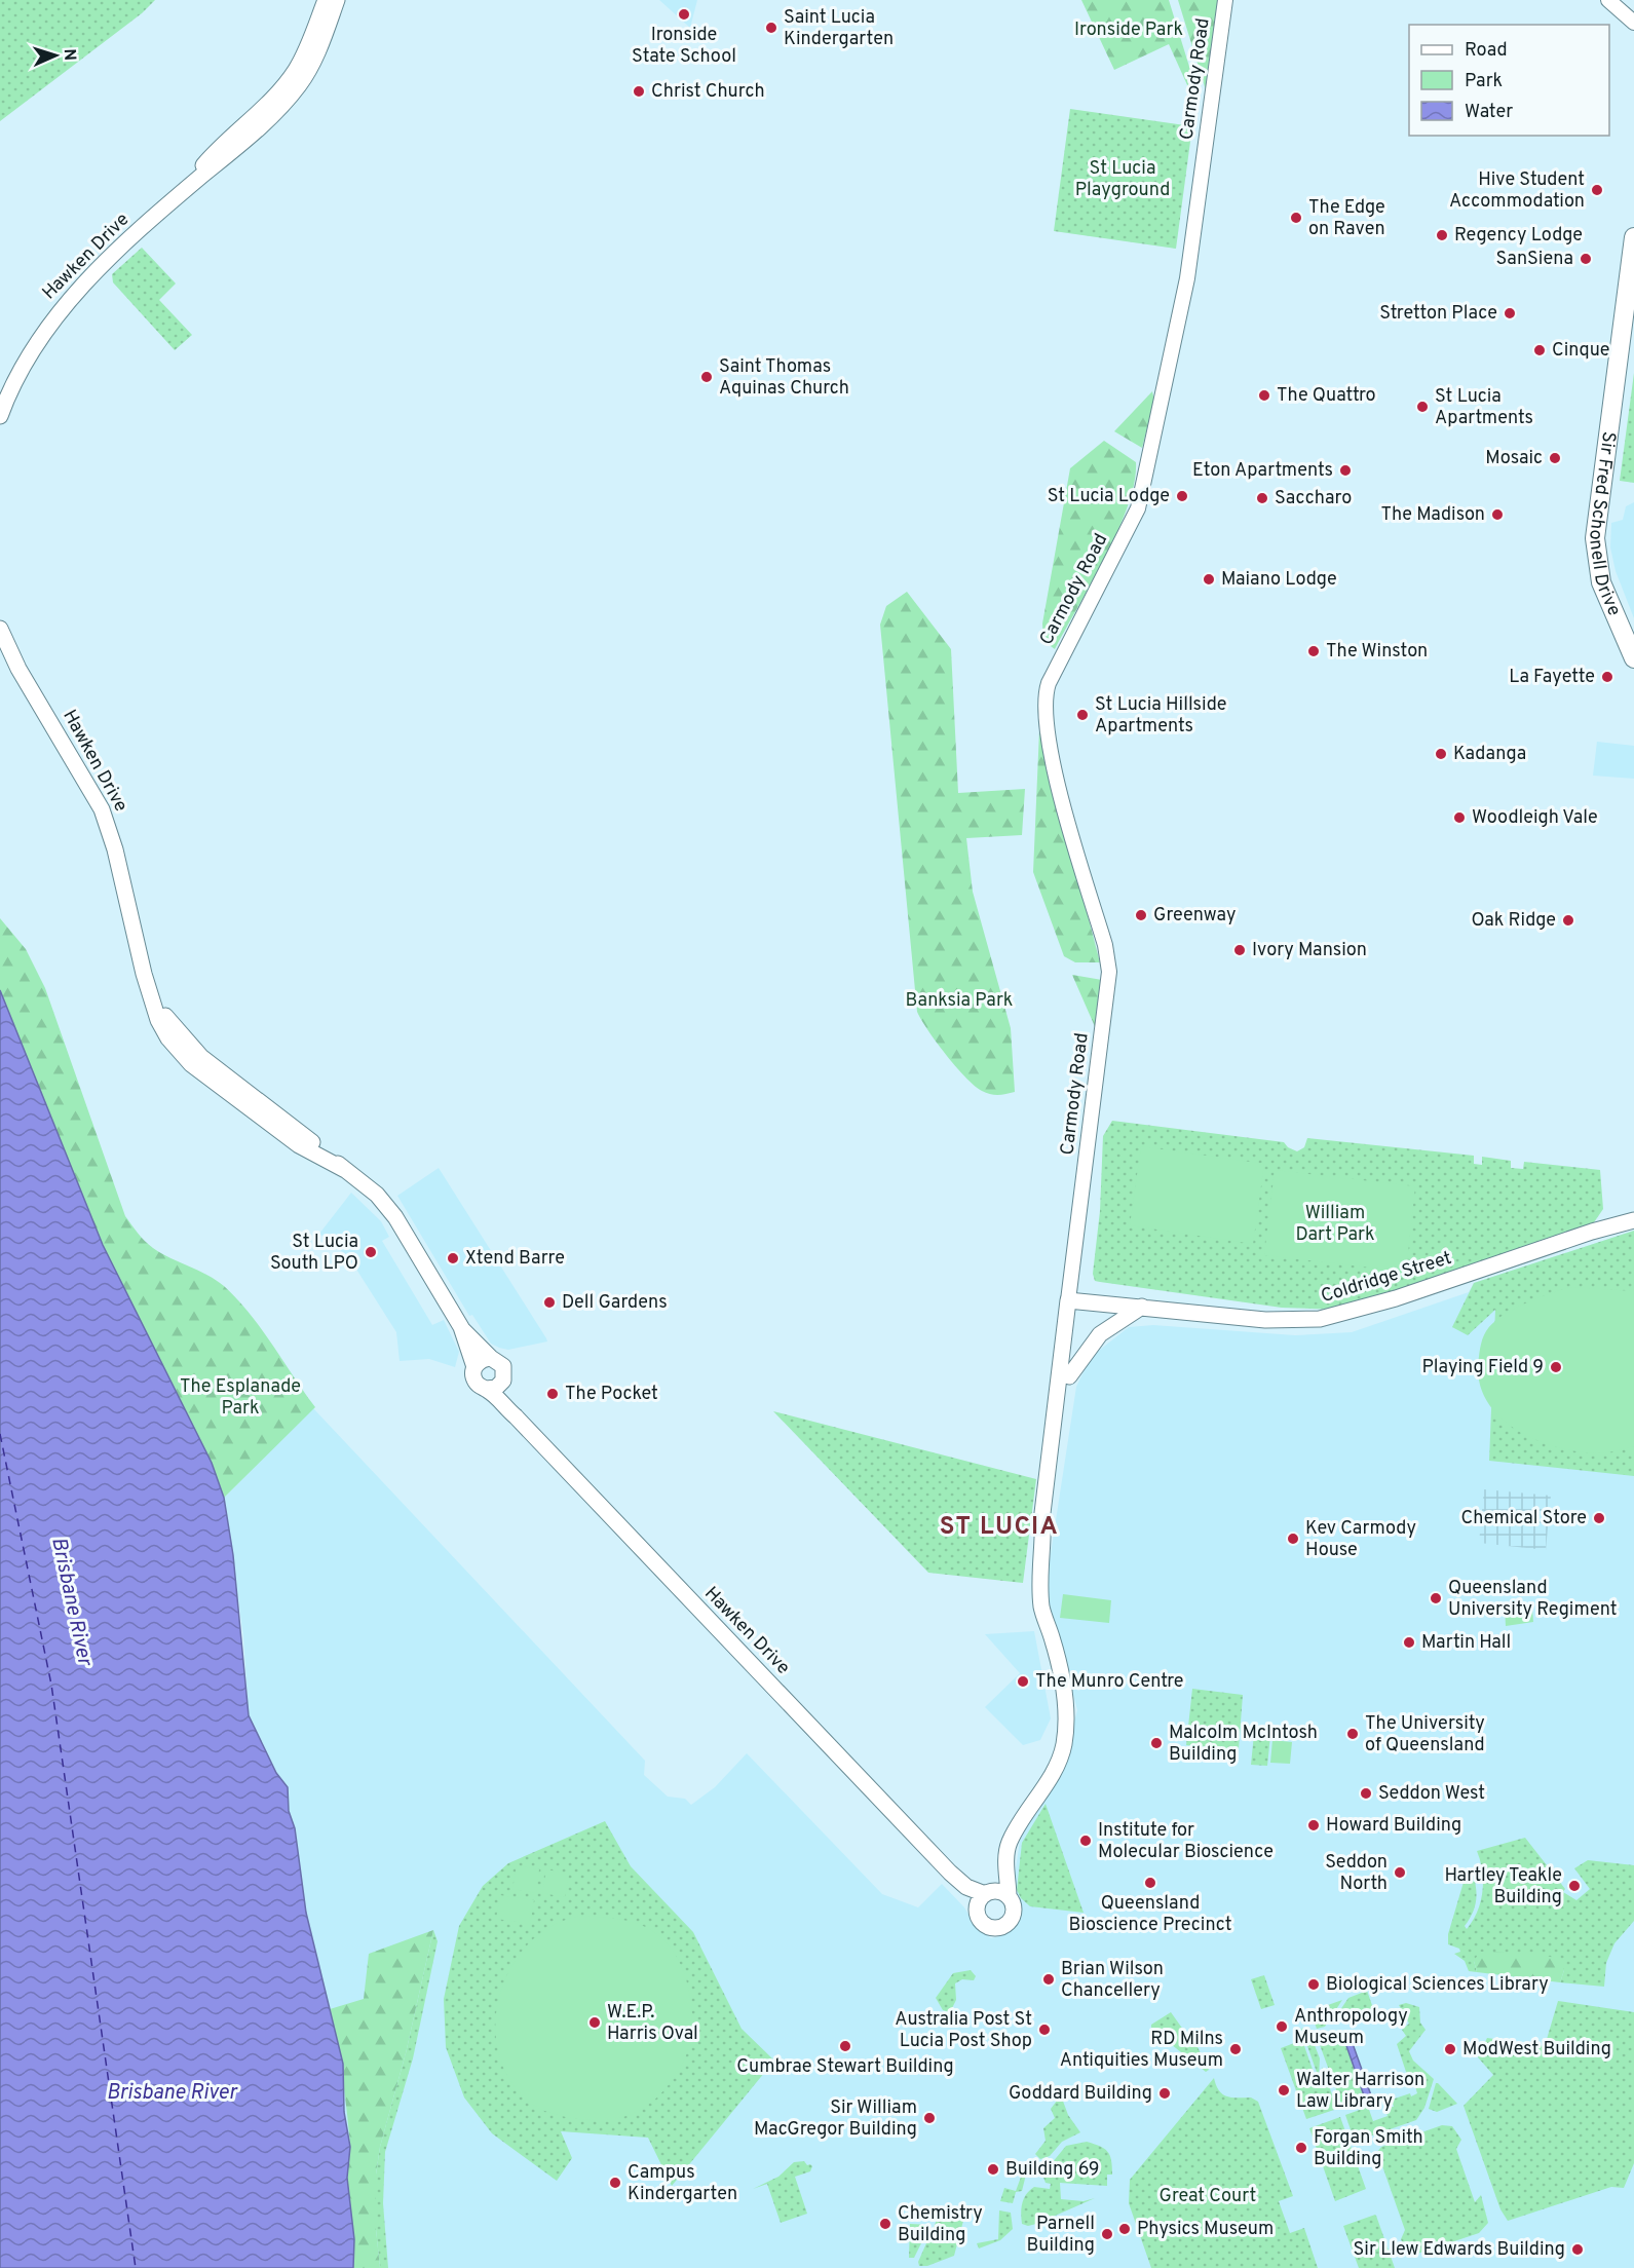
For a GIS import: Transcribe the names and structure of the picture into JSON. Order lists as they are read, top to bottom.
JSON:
{
  "streets": {
    "main road": [
      "Carmody Road",
      "Hawken Drive",
      "Sir Fred Schonell Drive",
      "Coldridge Street"
    ]
  },
  "crossings": [
    ["Carmody Road", "Hawken Drive"],
    ["Carmody Road", "Coldridge Street"]
  ],
  "districts": ["ST LUCIA"],
  "water": ["Brisbane River"],
  "parks": [
    "Ironside Park",
    "St Lucia Playground",
    "Banksia Park",
    "William Dart Park",
    "The Esplanade Park",
    "Great Court"
  ],
  "places": [
    "Ironside State School",
    "Saint Lucia Kindergarten",
    "Christ Church",
    "Hive Student Accommodation",
    "The Edge on Raven",
    "Regency Lodge",
    "SanSiena",
    "Stretton Place",
    "Cinque",
    "Saint Thomas Aquinas Church",
    "The Quattro",
    "St Lucia Apartments",
    "Mosaic",
    "Eton Apartments",
    "St Lucia Lodge",
    "Saccharo",
    "The Madison",
    "Maiano Lodge",
    "The Winston",
    "La Fayette",
    "St Lucia Hillside Apartments",
    "Kadanga",
    "Woodleigh Vale",
    "Greenway",
    "Oak Ridge",
    "Ivory Mansion",
    "St Lucia South LPO",
    "Xtend Barre",
    "Dell Gardens",
    "Playing Field 9",
    "The Pocket",
    "Chemical Store",
    "Kev Carmody House",
    "Queensland University Regiment",
    "Martin Hall",
    "The Munro Centre",
    "The University of Queensland",
    "Malcolm McIntosh Building",
    "Seddon West",
    "Howard Building",
    "Institute for Molecular Bioscience",
    "Seddon North",
    "Queensland Bioscience Precinct",
    "Hartley Teakle Building",
    "Brian Wilson Chancellery",
    "Biological Sciences Library",
    "W.E.P. Harris Oval",
    "Anthropology Museum",
    "Australia Post St Lucia Post Shop",
    "Cumbrae Stewart Building",
    "RD Milns Antiquities Museum",
    "ModWest Building",
    "Walter Harrison Law Library",
    "Goddard Building",
    "Sir William MacGregor Building",
    "Forgan Smith Building",
    "Building 69",
    "Campus Kindergarten",
    "Chemistry Building",
    "Physics Museum",
    "Parnell Building",
    "Sir Llew Edwards Building"
  ],
  "legend": ["Road", "Park", "Water"],
  "north": "right"
}
